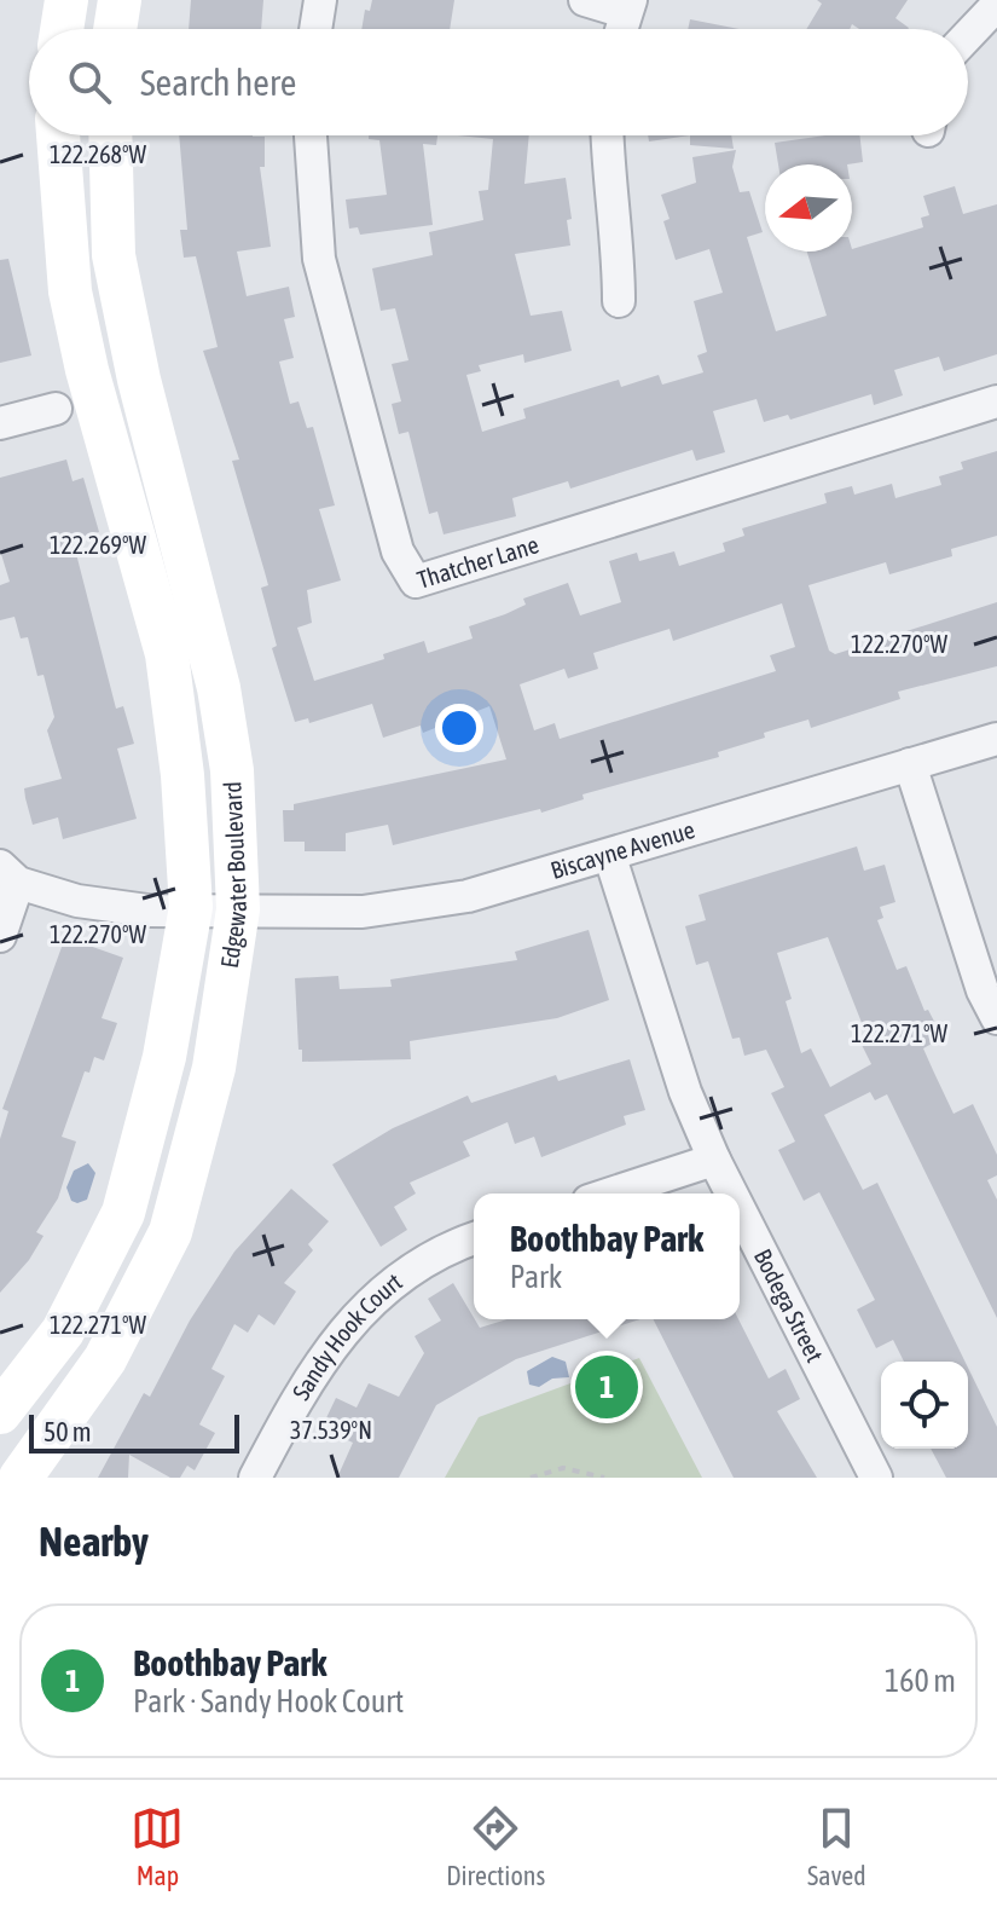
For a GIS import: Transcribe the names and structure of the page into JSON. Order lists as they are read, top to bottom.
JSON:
{
  "streets": {
    "street": [
      "Thatcher Lane",
      "Biscayne Avenue",
      "Edgewater Boulevard",
      "Bodega Street",
      "Sandy Hook Court"
    ]
  },
  "crossings": [
    ["Biscayne Avenue", "Edgewater Boulevard"],
    ["Biscayne Avenue", "Bodega Street"]
  ],
  "scale_bar": "50 m",
  "north": "left",
  "page": {
    "search": "Search here",
    "popup": ["Boothbay Park", "Park"],
    "pins": "1",
    "scale": "50 m",
    "heading": "Nearby",
    "list": [
      {
        "mark": "1",
        "name": "Boothbay Park",
        "note": "Park · Sandy Hook Court",
        "value": "160 m"
      }
    ],
    "nav": ["Map", "Directions", "Saved"]
  },
  "coordinates": [
    "122.268°W",
    "122.269°W",
    "122.270°W",
    "122.271°W",
    "37.539°N"
  ]
}
